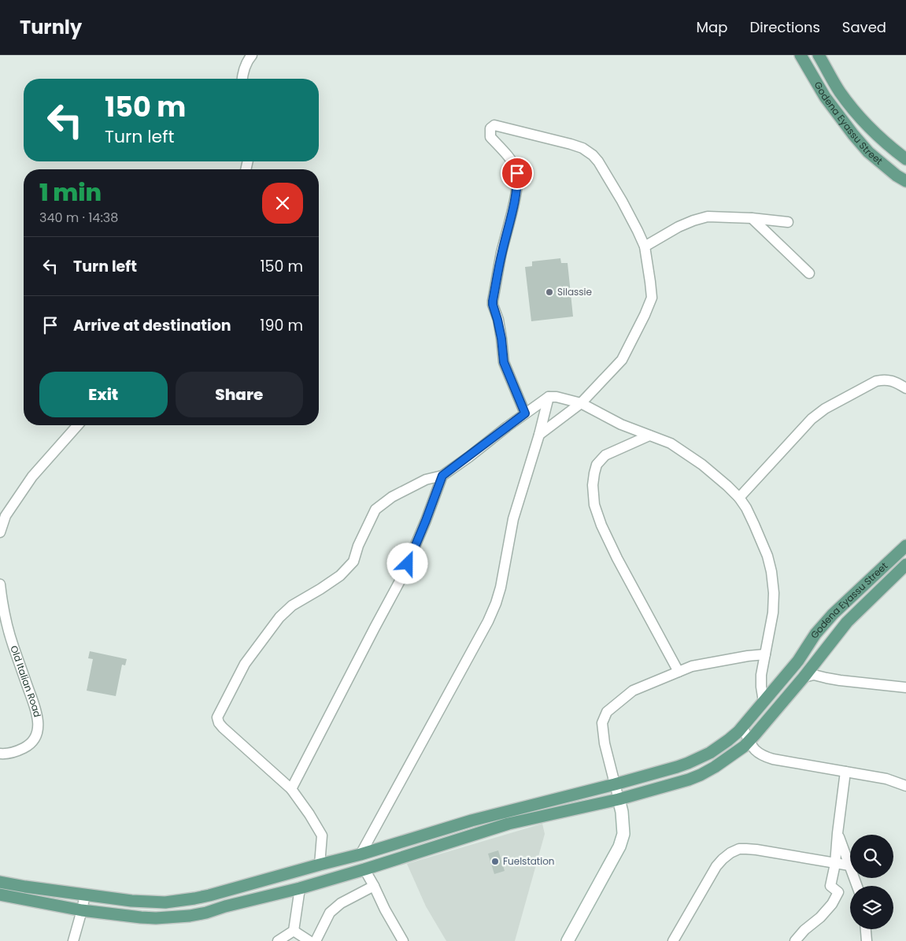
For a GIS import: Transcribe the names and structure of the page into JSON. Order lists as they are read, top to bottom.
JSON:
{
  "streets": {
    "main road": ["Godena Eyassu Street"],
    "street": ["Old Italian Road"]
  },
  "places": ["Silassie", "Fuelstation"],
  "page": {
    "header": "Turnly",
    "nav": ["Map", "Directions", "Saved"],
    "turn": ["150 m", "Turn left"],
    "heading": ["1 min", "340 m · 14:38"],
    "list": [
      {
        "name": "Turn left",
        "value": "150 m"
      },
      {
        "name": "Arrive at destination",
        "value": "190 m"
      }
    ],
    "buttons": ["Exit", "Share"]
  }
}
